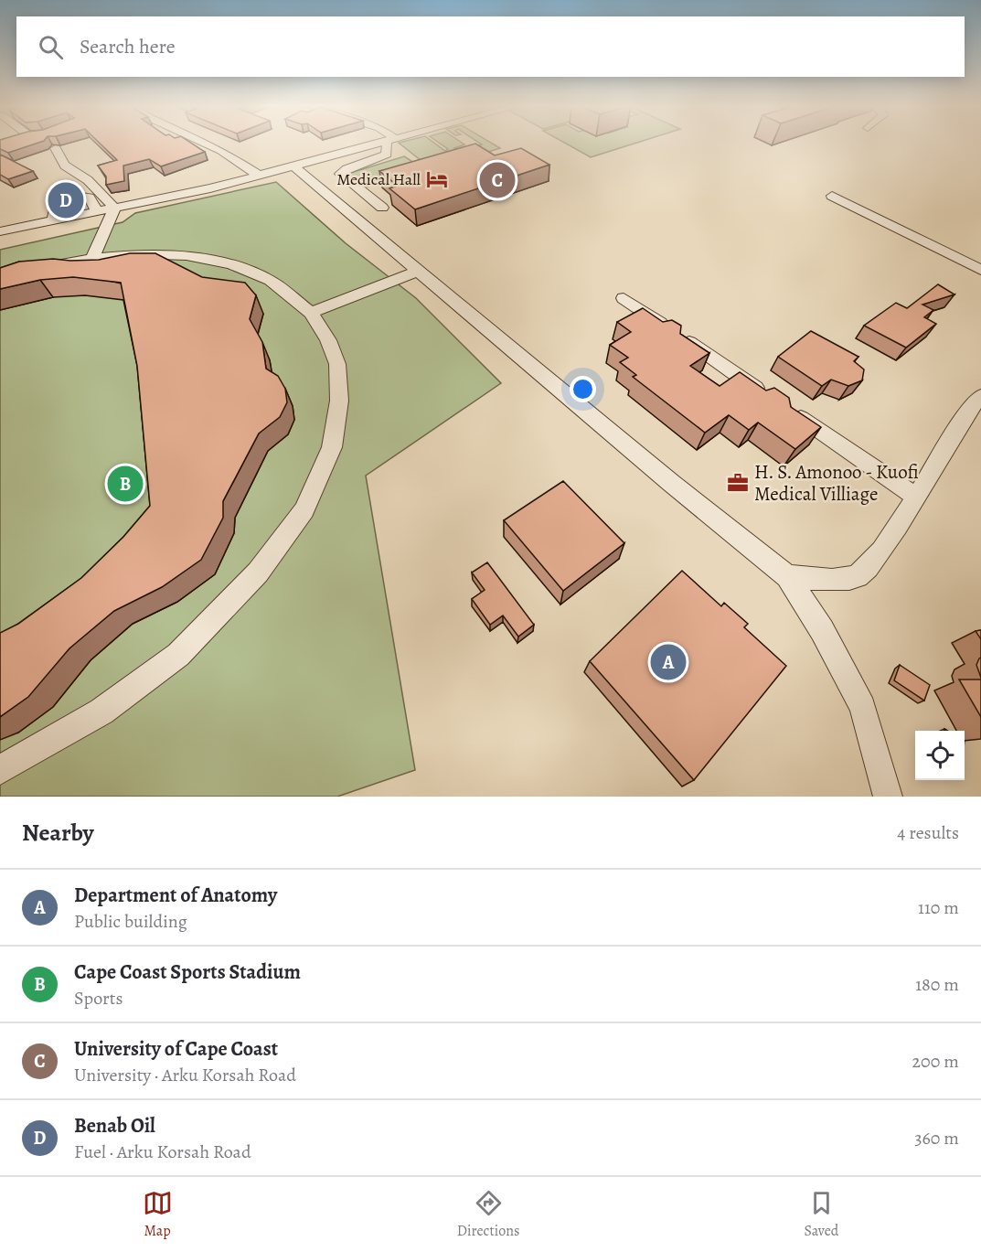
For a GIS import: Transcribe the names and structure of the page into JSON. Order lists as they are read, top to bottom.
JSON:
{
  "places": {
    "hotel": ["Medical Hall"],
    "office": ["H. S. Amonoo - Kuofi Medical Villiage"]
  },
  "page": {
    "search": "Search here",
    "pins": [
      "C",
      "D",
      "B",
      "A"
    ],
    "heading": ["Nearby", "4 results"],
    "list": [
      {
        "mark": "A",
        "name": "Department of Anatomy",
        "note": "Public building",
        "value": "110 m"
      },
      {
        "mark": "B",
        "name": "Cape Coast Sports Stadium",
        "note": "Sports",
        "value": "180 m"
      },
      {
        "mark": "C",
        "name": "University of Cape Coast",
        "note": "University · Arku Korsah Road",
        "value": "200 m"
      },
      {
        "mark": "D",
        "name": "Benab Oil",
        "note": "Fuel · Arku Korsah Road",
        "value": "360 m"
      }
    ],
    "nav": ["Map", "Directions", "Saved"]
  }
}
